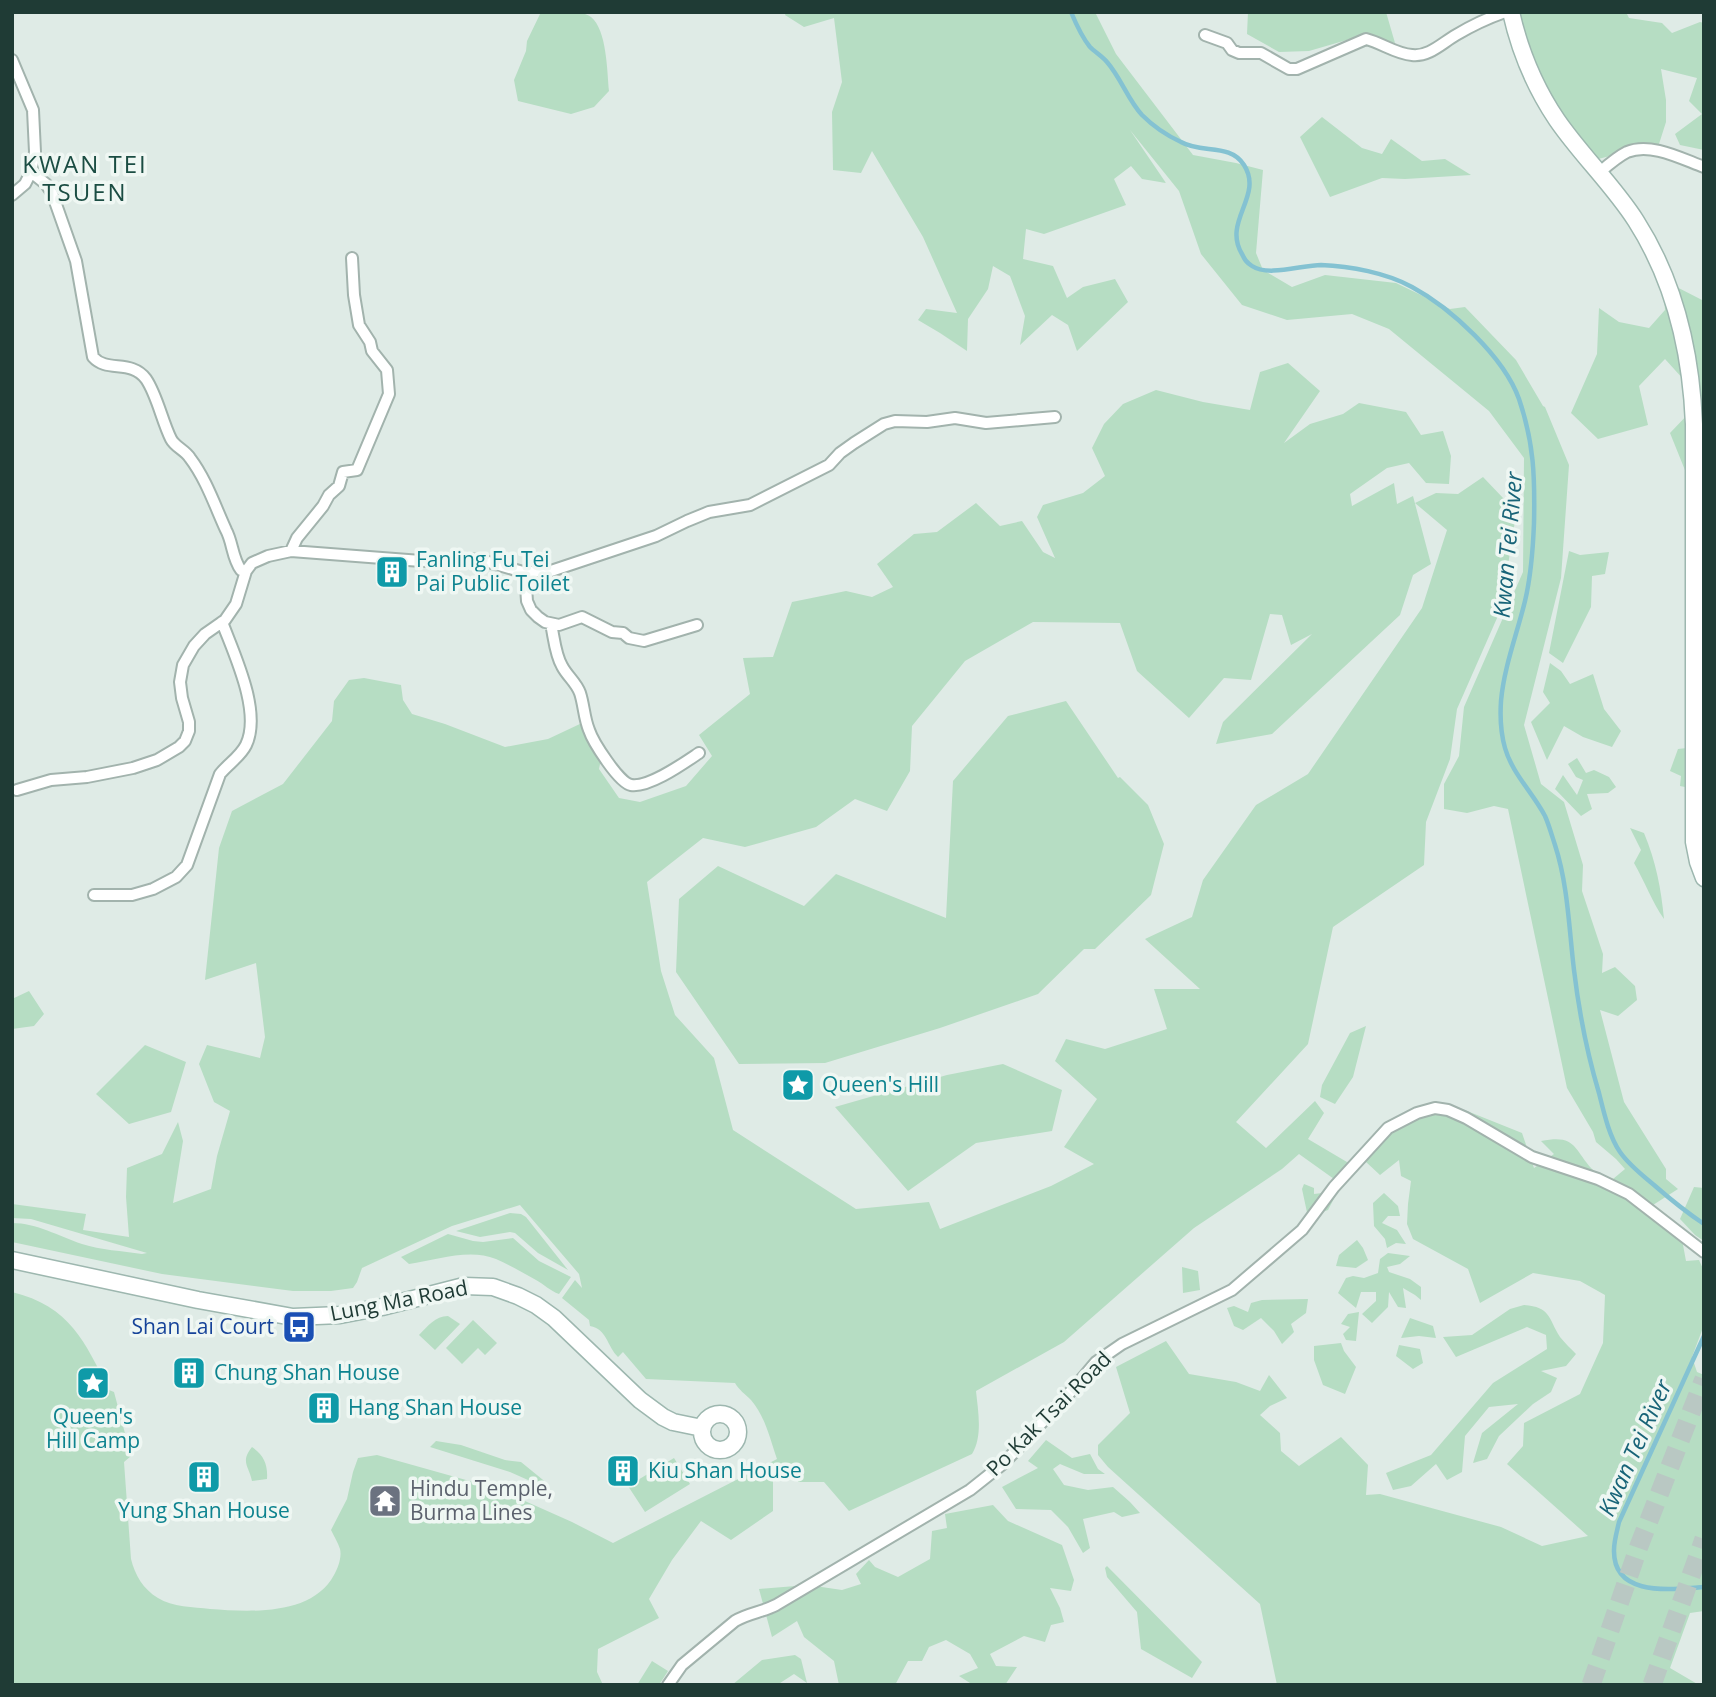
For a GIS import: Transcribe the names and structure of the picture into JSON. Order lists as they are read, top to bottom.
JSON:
{
  "streets": {
    "street": ["Lung Ma Road", "Po Kak Tsai Road"]
  },
  "districts": ["KWAN TEI TSUEN"],
  "water": ["Kwan Tei River"],
  "places": {
    "building": [
      "Fanling Fu Tei Pai Public Toilet",
      "Chung Shan House",
      "Hang Shan House",
      "Kiu Shan House",
      "Yung Shan House"
    ],
    "place": ["Queen's Hill", "Queen's Hill Camp"],
    "bus stop": ["Shan Lai Court"],
    "temple": ["Hindu Temple, Burma Lines"]
  }
}
